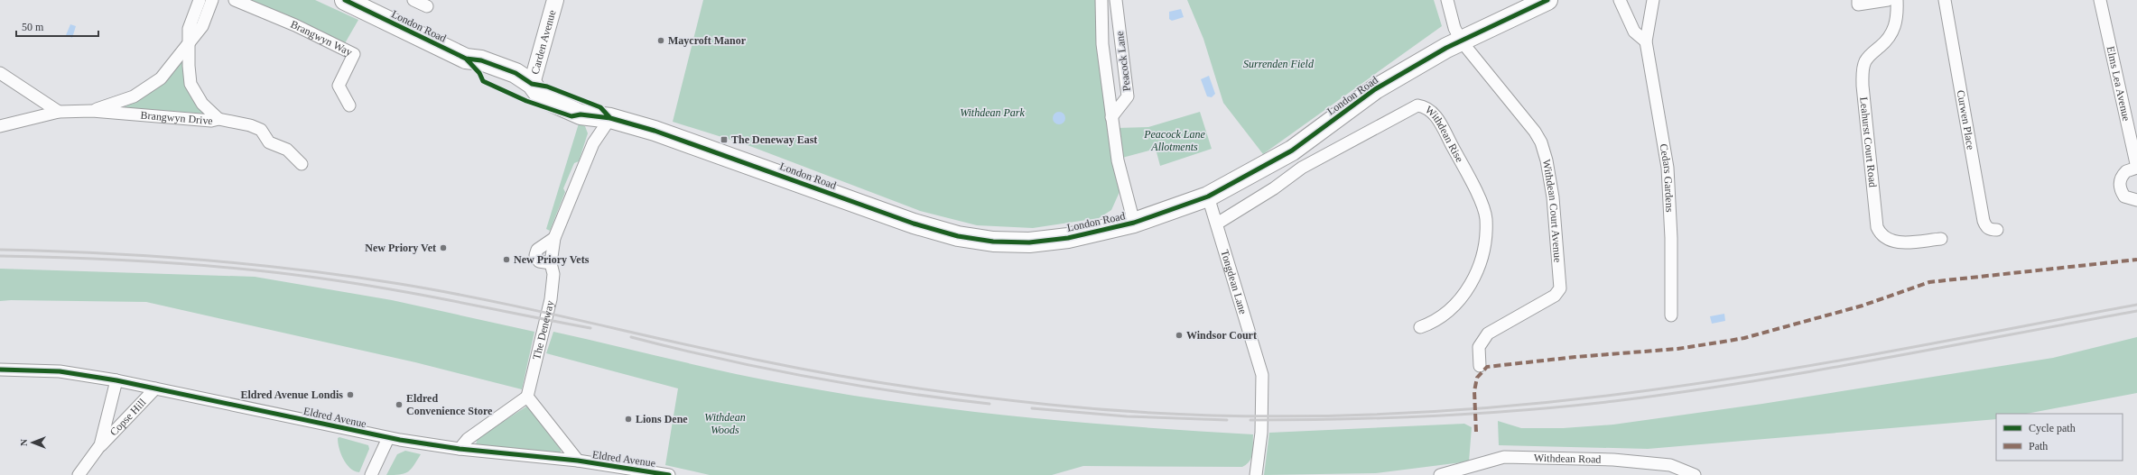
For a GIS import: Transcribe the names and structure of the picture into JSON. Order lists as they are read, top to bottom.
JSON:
{
  "streets": {
    "highway": ["London Road"],
    "street": [
      "Brangwyn Way",
      "Carden Avenue",
      "Peacock Lane",
      "Elms Lea Avenue",
      "Brangwyn Drive",
      "Curwen Place",
      "Withdean Rise",
      "Leahurst Court Road",
      "Cedars Gardens",
      "Withdean Court Avenue",
      "Tongdean Lane",
      "The Deneway",
      "Copse Hill",
      "Eldred Avenue",
      "Withdean Road"
    ]
  },
  "crossings": [
    ["London Road", "Carden Avenue"],
    ["London Road", "Peacock Lane"],
    ["London Road", "Withdean Court Avenue"],
    ["London Road", "Tongdean Lane"],
    ["London Road", "The Deneway"],
    ["Withdean Rise", "Tongdean Lane"],
    ["Copse Hill", "Eldred Avenue"]
  ],
  "parks": [
    "Surrenden Field",
    "Withdean Park",
    "Peacock Lane Allotments",
    "Withdean Woods"
  ],
  "places": {
    "other": [
      "Maycroft Manor",
      "New Priory Vet",
      "New Priory Vets",
      "Windsor Court",
      "Eldred Avenue Londis",
      "Eldred Convenience Store",
      "Lions Dene"
    ],
    "transit": ["The Deneway East"]
  },
  "legend": ["Cycle path", "Path"],
  "scale_bar": "50 m",
  "north": "left"
}
